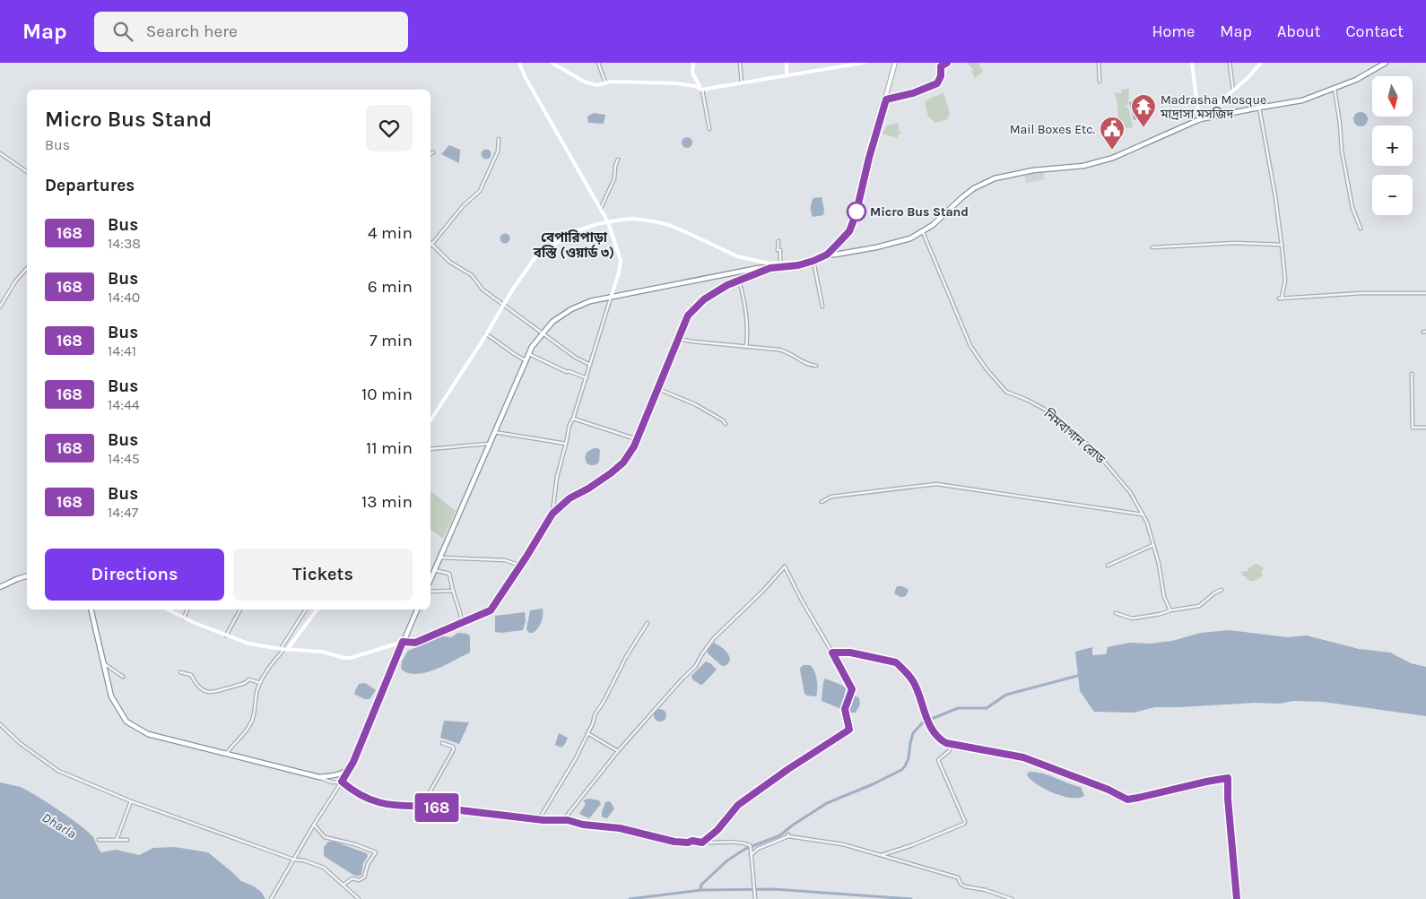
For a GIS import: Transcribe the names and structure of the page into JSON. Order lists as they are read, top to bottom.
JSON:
{
  "streets": {
    "street": ["নিমবাগান রোড"]
  },
  "districts": ["বেপারিপাড়া বস্তি (ওয়ার্ড ৩)"],
  "water": ["Dharla"],
  "places": {
    "temple": ["Madrasha Mosque মাদ্রাসা মসজিদ"],
    "public building": ["Mail Boxes Etc."],
    "other": ["Micro Bus Stand"]
  },
  "lines": ["bus line 168"],
  "north": "bottom",
  "page": {
    "header": "Map",
    "search": "Search here",
    "nav": [
      "Home",
      "Map",
      "About",
      "Contact"
    ],
    "on_map": "168",
    "map_buttons": ["+", "−"],
    "heading": [
      ["Micro Bus Stand", "Bus"],
      "Departures"
    ],
    "list": [
      {
        "mark": "168",
        "name": "Bus",
        "note": "14:38",
        "value": "4 min"
      },
      {
        "mark": "168",
        "name": "Bus",
        "note": "14:40",
        "value": "6 min"
      },
      {
        "mark": "168",
        "name": "Bus",
        "note": "14:41",
        "value": "7 min"
      },
      {
        "mark": "168",
        "name": "Bus",
        "note": "14:44",
        "value": "10 min"
      },
      {
        "mark": "168",
        "name": "Bus",
        "note": "14:45",
        "value": "11 min"
      },
      {
        "mark": "168",
        "name": "Bus",
        "note": "14:47",
        "value": "13 min"
      }
    ],
    "buttons": ["Directions", "Tickets"]
  }
}
